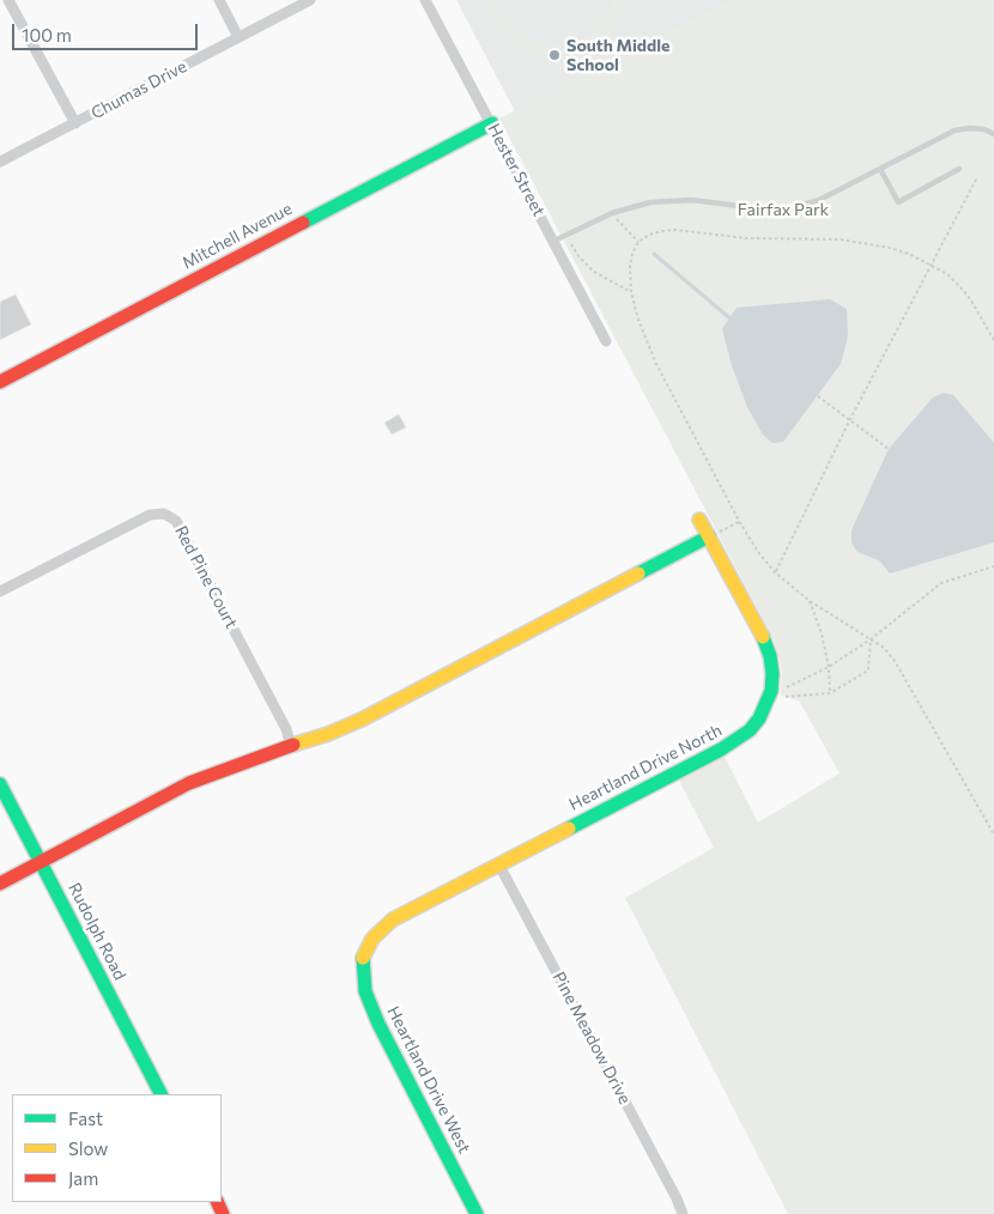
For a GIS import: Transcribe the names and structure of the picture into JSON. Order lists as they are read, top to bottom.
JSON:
{
  "streets": {
    "street": [
      "Chumas Drive",
      "Hester Street",
      "Mitchell Avenue",
      "Red Pine Court",
      "Heartland Drive North",
      "Rudolph Road",
      "Pine Meadow Drive",
      "Heartland Drive West"
    ]
  },
  "crossings": [
    ["Hester Street", "Mitchell Avenue"],
    ["Heartland Drive North", "Pine Meadow Drive"],
    ["Heartland Drive North", "Heartland Drive West"]
  ],
  "parks": ["Fairfax Park"],
  "places": ["South Middle School"],
  "legend": ["Fast", "Slow", "Jam"],
  "scale_bar": "100 m"
}
